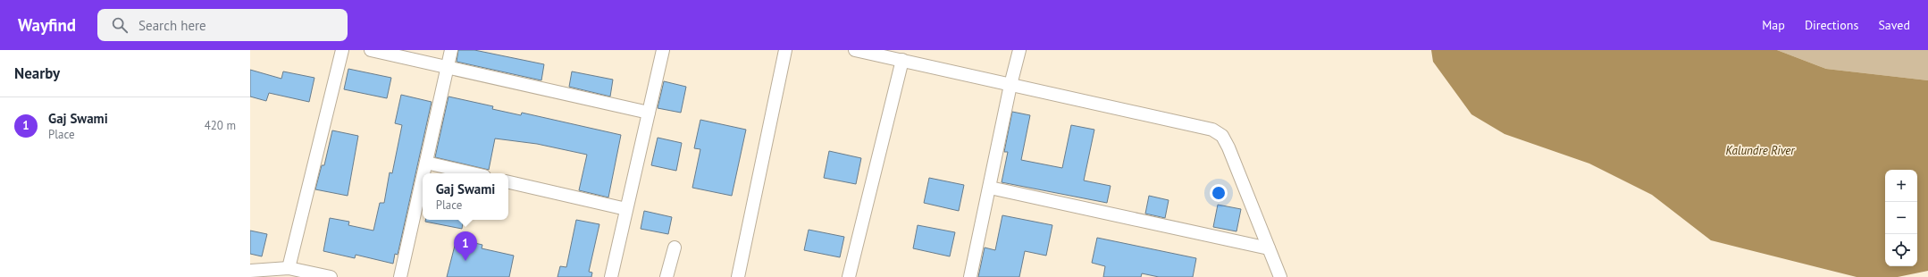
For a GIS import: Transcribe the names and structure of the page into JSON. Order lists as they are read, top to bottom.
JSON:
{
  "water": ["Kalundre River"],
  "page": {
    "header": "Wayfind",
    "search": "Search here",
    "nav": ["Map", "Directions", "Saved"],
    "heading": "Nearby",
    "list": [
      {
        "mark": "1",
        "name": "Gaj Swami",
        "note": "Place",
        "value": "420 m"
      }
    ],
    "map_buttons": ["+", "−"],
    "popup": ["Gaj Swami", "Place"],
    "pins": "1"
  }
}
